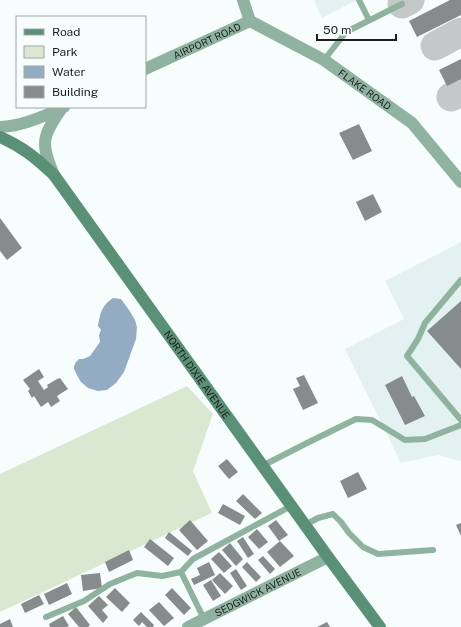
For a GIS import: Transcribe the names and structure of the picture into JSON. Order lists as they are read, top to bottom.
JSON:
{
  "streets": {
    "street": [
      "AIRPORT ROAD",
      "FLAKE ROAD",
      "NORTH DIXIE AVENUE",
      "SEDGWICK AVENUE"
    ]
  },
  "crossings": [
    ["AIRPORT ROAD", "FLAKE ROAD"],
    ["NORTH DIXIE AVENUE", "SEDGWICK AVENUE"]
  ],
  "legend": [
    "Road",
    "Park",
    "Water",
    "Building"
  ],
  "scale_bar": "50 m"
}
